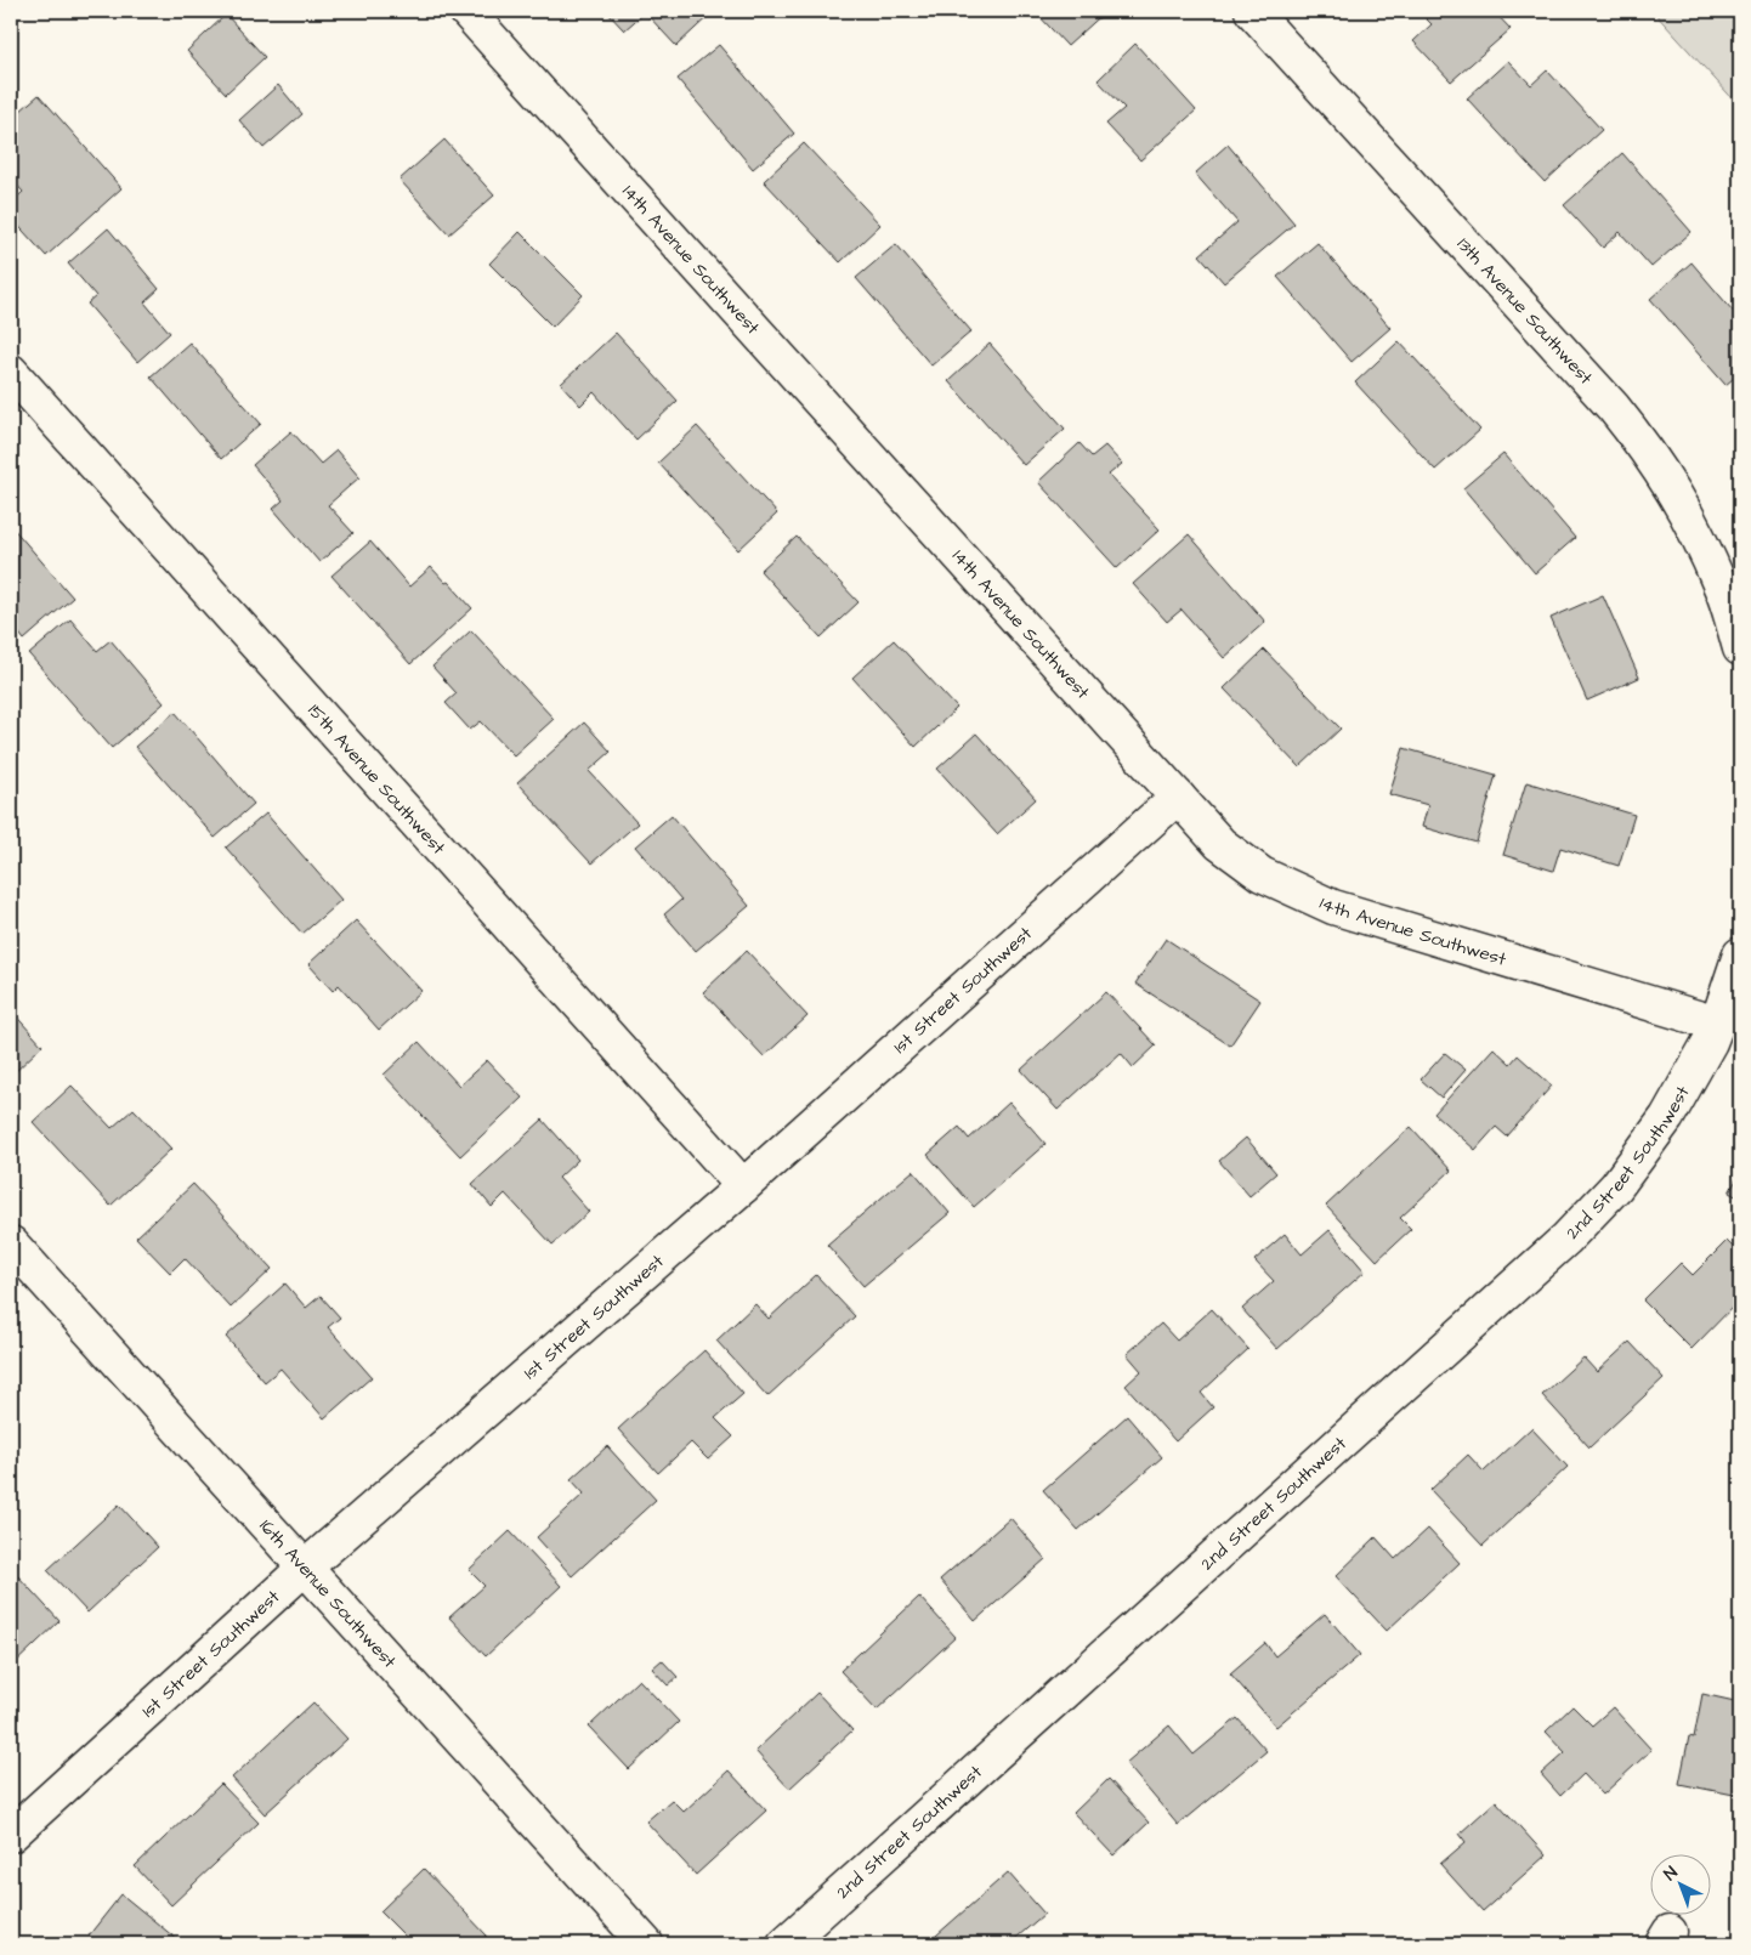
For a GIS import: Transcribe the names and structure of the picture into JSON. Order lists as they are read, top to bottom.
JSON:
{
  "streets": {
    "street": [
      "14th Avenue Southwest",
      "13th Avenue Southwest",
      "15th Avenue Southwest",
      "1st Street Southwest",
      "2nd Street Southwest",
      "16th Avenue Southwest"
    ]
  },
  "crossings": [
    ["14th Avenue Southwest", "1st Street Southwest"],
    ["14th Avenue Southwest", "2nd Street Southwest"],
    ["15th Avenue Southwest", "1st Street Southwest"],
    ["1st Street Southwest", "16th Avenue Southwest"]
  ],
  "north": "top left"
}
